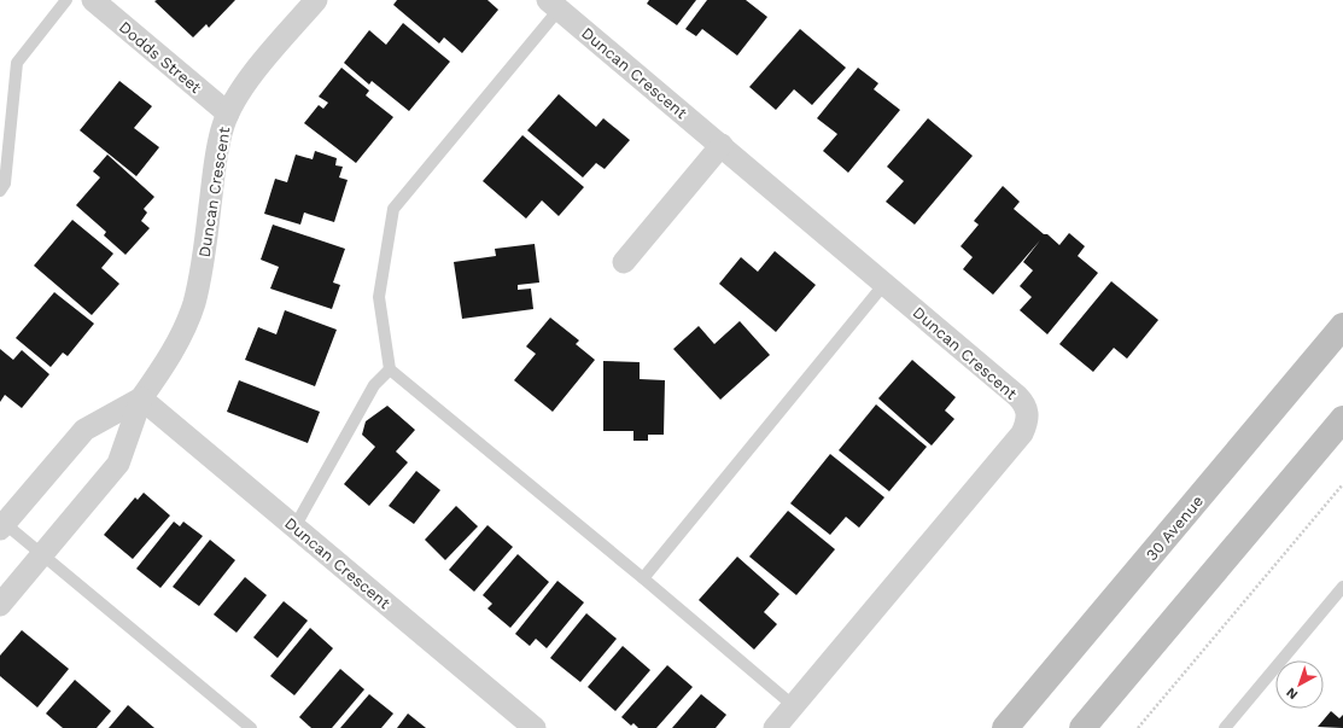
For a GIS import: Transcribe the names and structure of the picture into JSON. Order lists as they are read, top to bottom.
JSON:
{
  "streets": {
    "main road": ["30 Avenue"],
    "street": ["Dodds Street", "Duncan Crescent"]
  },
  "crossings": [
    ["Dodds Street", "Duncan Crescent"]
  ],
  "north": "bottom left"
}
